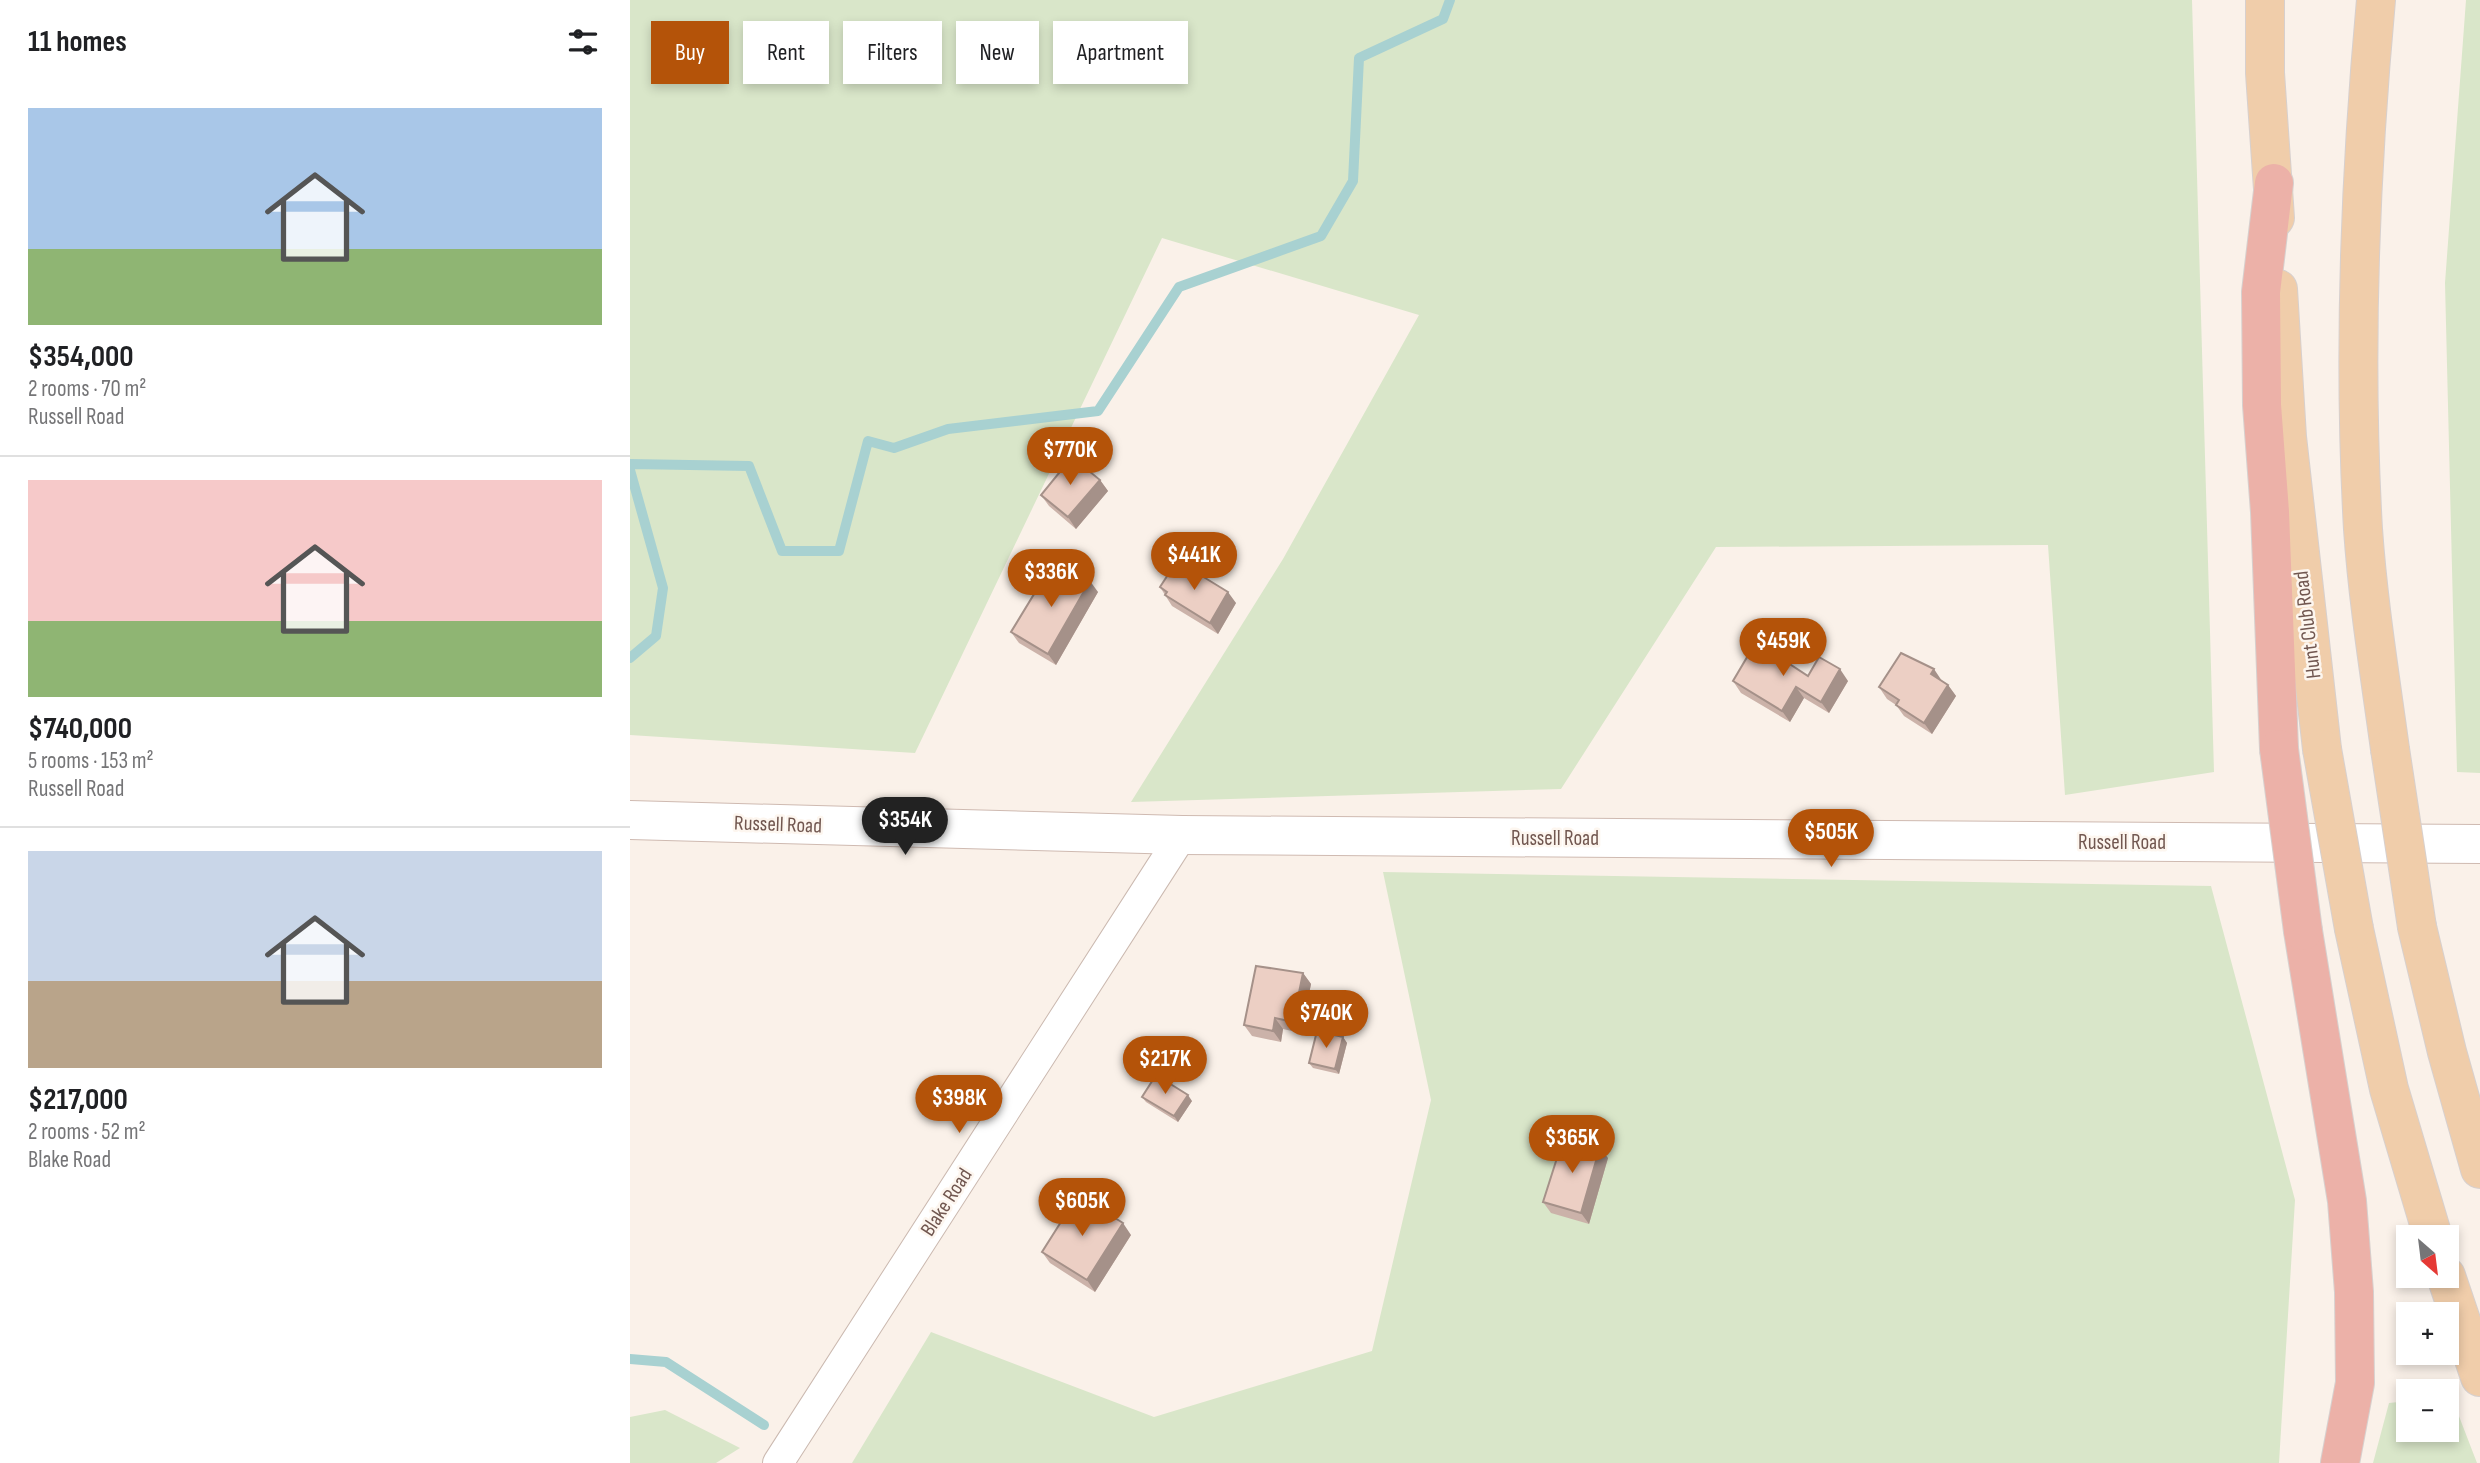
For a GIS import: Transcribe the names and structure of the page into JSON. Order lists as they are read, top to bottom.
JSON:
{
  "streets": {
    "main road": ["Hunt Club Road", "Russell Road"],
    "street": ["Blake Road"]
  },
  "crossings": [
    ["Russell Road", "Blake Road"]
  ],
  "north": "bottom right",
  "page": {
    "heading": "11 homes",
    "chip": [
      "Buy",
      "Rent",
      "Filters",
      "New",
      "Apartment"
    ],
    "list": [
      {
        "name": "$354,000",
        "note": "2 rooms · 70 m² · Russell Road"
      },
      {
        "name": "$740,000",
        "note": "5 rooms · 153 m² · Russell Road"
      },
      {
        "name": "$217,000",
        "note": "2 rooms · 52 m² · Blake Road"
      }
    ],
    "price": [
      "$770K",
      "$441K",
      "$336K",
      "$459K",
      "$354K",
      "$505K",
      "$740K",
      "$217K",
      "$398K",
      "$365K",
      "$605K"
    ],
    "map_buttons": ["+", "−"]
  }
}
